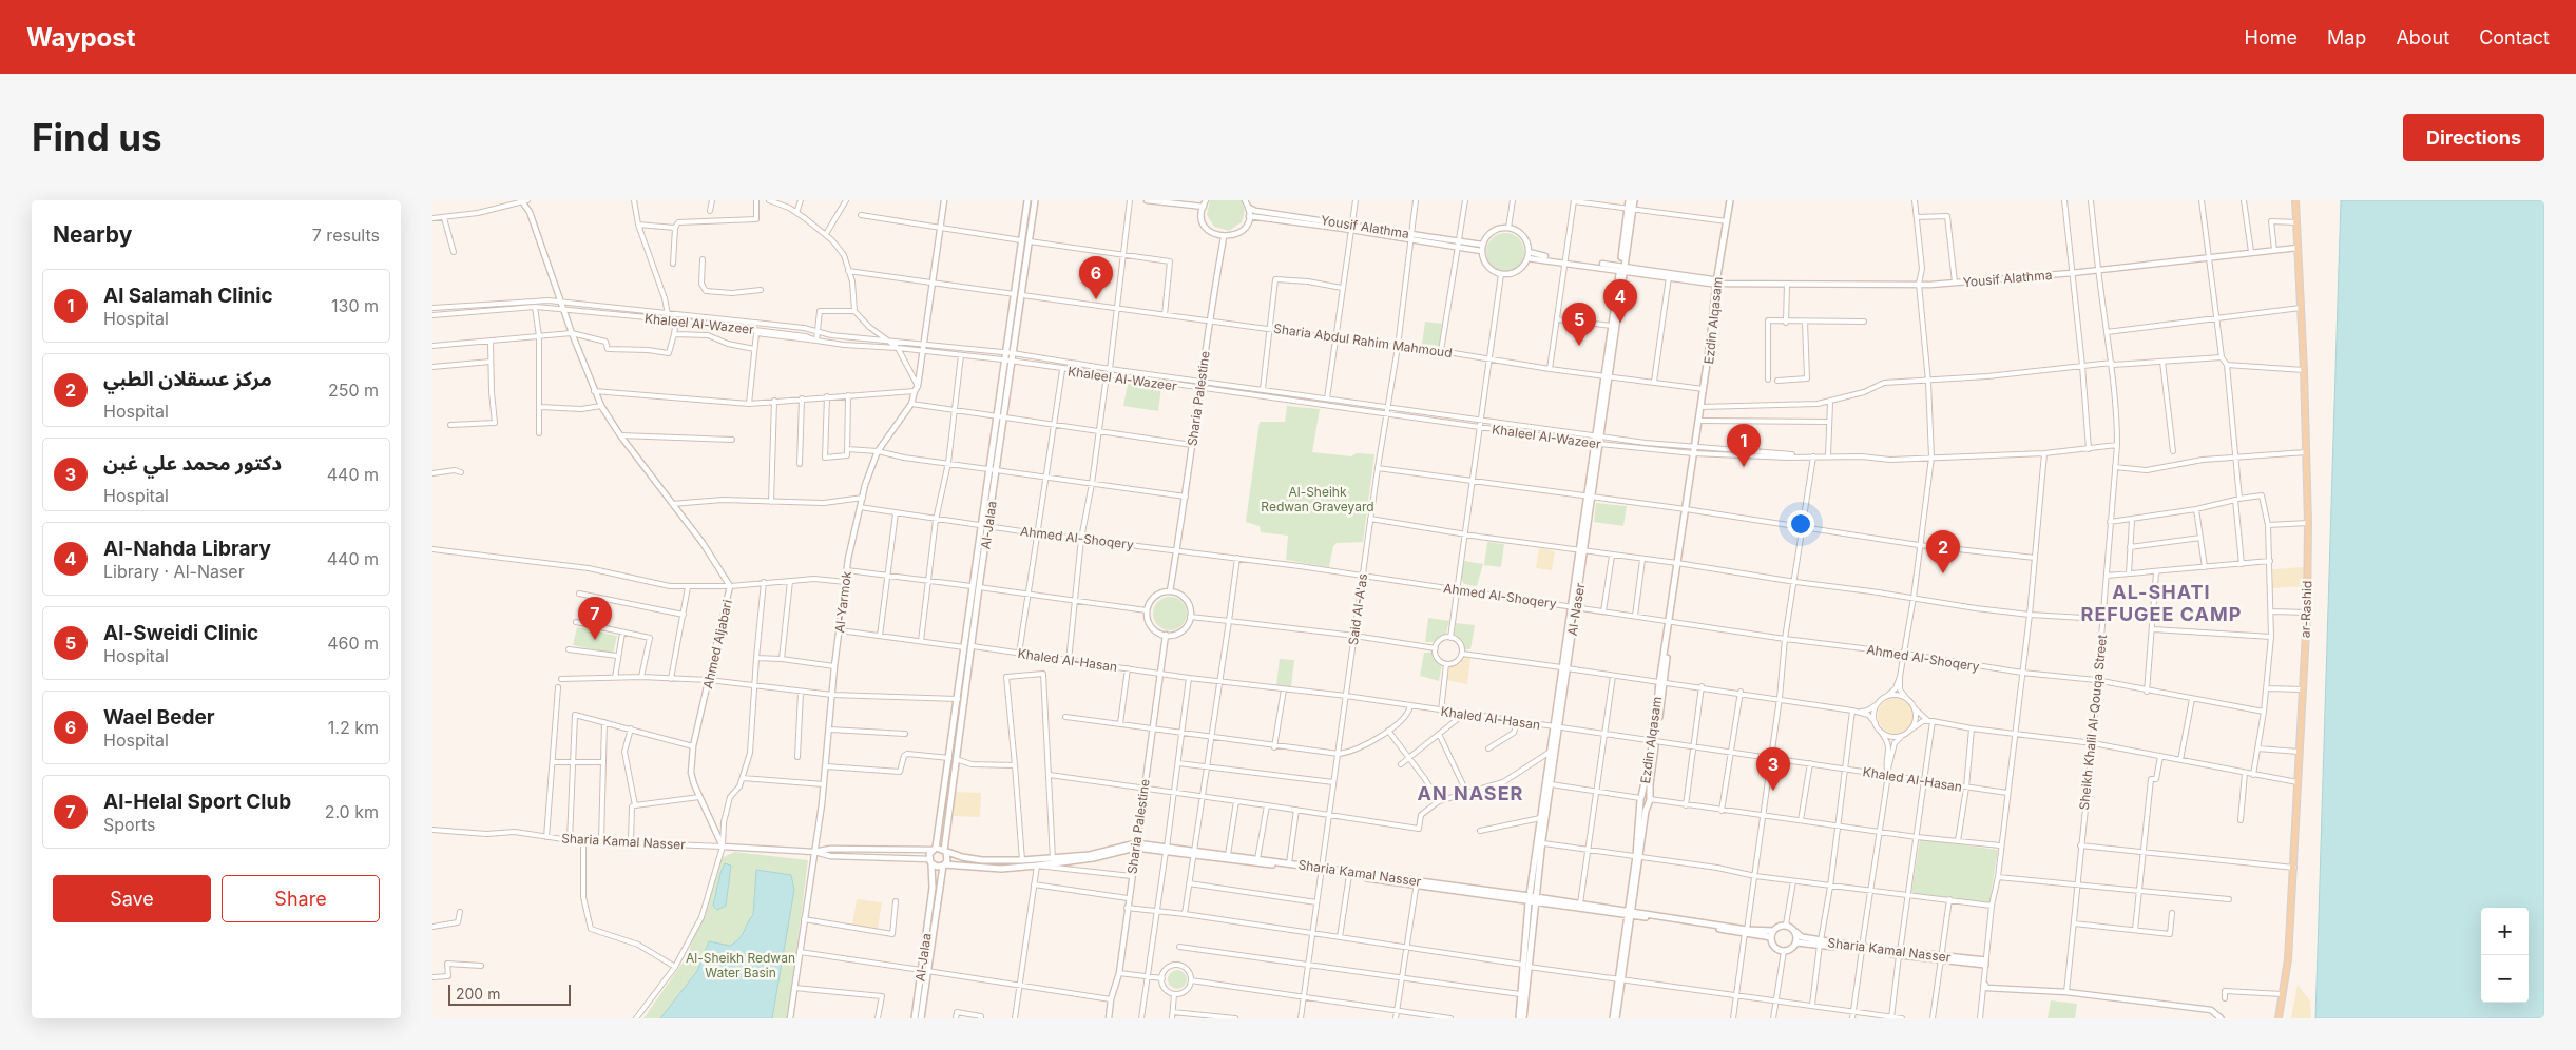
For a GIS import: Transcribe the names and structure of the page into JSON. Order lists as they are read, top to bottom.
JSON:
{
  "streets": {
    "main road": [
      "Ezdin Alqasam",
      "Al-Jalaa",
      "Al-Naser",
      "ar-Rashid",
      "Sharia Kamal Nasser"
    ],
    "street": [
      "Yousif Alathma",
      "Khaleel Al-Wazeer",
      "Sharia Abdul Rahim Mahmoud",
      "Sharia Palestine",
      "Ahmed Al-Shoqery",
      "Al-Yarmok",
      "Said Al-A'as",
      "Ahmed Aljabari",
      "Khaled Al-Hasan",
      "Sheikh Khalil Al-Qouqa Street"
    ]
  },
  "crossings": [
    ["Yousif Alathma", "Ezdin Alqasam"],
    ["Yousif Alathma", "Said Al-A'as"],
    ["Yousif Alathma", "Al-Naser"],
    ["Yousif Alathma", "ar-Rashid"],
    ["Yousif Alathma", "Sheikh Khalil Al-Qouqa Street"],
    ["Ezdin Alqasam", "Khaleel Al-Wazeer"],
    ["Ezdin Alqasam", "Sharia Abdul Rahim Mahmoud"],
    ["Ezdin Alqasam", "Ahmed Al-Shoqery"],
    ["Ezdin Alqasam", "Khaled Al-Hasan"],
    ["Ezdin Alqasam", "Sharia Kamal Nasser"],
    ["Khaleel Al-Wazeer", "Sharia Palestine"],
    ["Khaleel Al-Wazeer", "Al-Jalaa"],
    ["Khaleel Al-Wazeer", "Al-Yarmok"],
    ["Khaleel Al-Wazeer", "Said Al-A'as"],
    ["Khaleel Al-Wazeer", "Al-Naser"],
    ["Khaleel Al-Wazeer", "Ahmed Aljabari"],
    ["Khaleel Al-Wazeer", "Sheikh Khalil Al-Qouqa Street"],
    ["Sharia Abdul Rahim Mahmoud", "Sharia Palestine"],
    ["Sharia Abdul Rahim Mahmoud", "Al-Jalaa"],
    ["Sharia Abdul Rahim Mahmoud", "Said Al-A'as"],
    ["Sharia Abdul Rahim Mahmoud", "Al-Naser"],
    ["Sharia Palestine", "Ahmed Al-Shoqery"],
    ["Sharia Palestine", "Khaled Al-Hasan"],
    ["Sharia Palestine", "Sharia Kamal Nasser"],
    ["Al-Jalaa", "Ahmed Al-Shoqery"],
    ["Al-Jalaa", "Khaled Al-Hasan"],
    ["Al-Jalaa", "Sharia Kamal Nasser"],
    ["Ahmed Al-Shoqery", "Al-Yarmok"],
    ["Ahmed Al-Shoqery", "Said Al-A'as"],
    ["Ahmed Al-Shoqery", "Al-Naser"],
    ["Ahmed Al-Shoqery", "Sheikh Khalil Al-Qouqa Street"],
    ["Al-Yarmok", "Sharia Kamal Nasser"],
    ["Said Al-A'as", "Khaled Al-Hasan"],
    ["Said Al-A'as", "Sharia Kamal Nasser"],
    ["Al-Naser", "Khaled Al-Hasan"],
    ["Al-Naser", "Sharia Kamal Nasser"],
    ["Ahmed Aljabari", "Sharia Kamal Nasser"]
  ],
  "districts": ["AL-SHATI REFUGEE CAMP", "AN NASER"],
  "parks": ["Al-Sheihk Redwan Graveyard", "Al-Sheikh Redwan Water Basin"],
  "scale_bar": "200 m",
  "page": {
    "header": "Waypost",
    "nav": [
      "Home",
      "Map",
      "About",
      "Contact"
    ],
    "buttons": [
      "Directions",
      ["Save", "Share"]
    ],
    "title": "Find us",
    "heading": ["Nearby", "7 results"],
    "pins": [
      "6",
      "4",
      "5",
      "1",
      "2",
      "7",
      "3"
    ],
    "list": [
      {
        "mark": "1",
        "name": "Al Salamah Clinic",
        "note": "Hospital",
        "value": "130 m"
      },
      {
        "mark": "2",
        "name": "مركز عسقلان الطبي",
        "note": "Hospital",
        "value": "250 m"
      },
      {
        "mark": "3",
        "name": "دكتور محمد علي غبن",
        "note": "Hospital",
        "value": "440 m"
      },
      {
        "mark": "4",
        "name": "Al-Nahda Library",
        "note": "Library · Al-Naser",
        "value": "440 m"
      },
      {
        "mark": "5",
        "name": "Al-Sweidi Clinic",
        "note": "Hospital",
        "value": "460 m"
      },
      {
        "mark": "6",
        "name": "Wael Beder",
        "note": "Hospital",
        "value": "1.2 km"
      },
      {
        "mark": "7",
        "name": "Al-Helal Sport Club",
        "note": "Sports",
        "value": "2.0 km"
      }
    ],
    "map_buttons": ["+", "−"],
    "scale": "200 m"
  }
}
